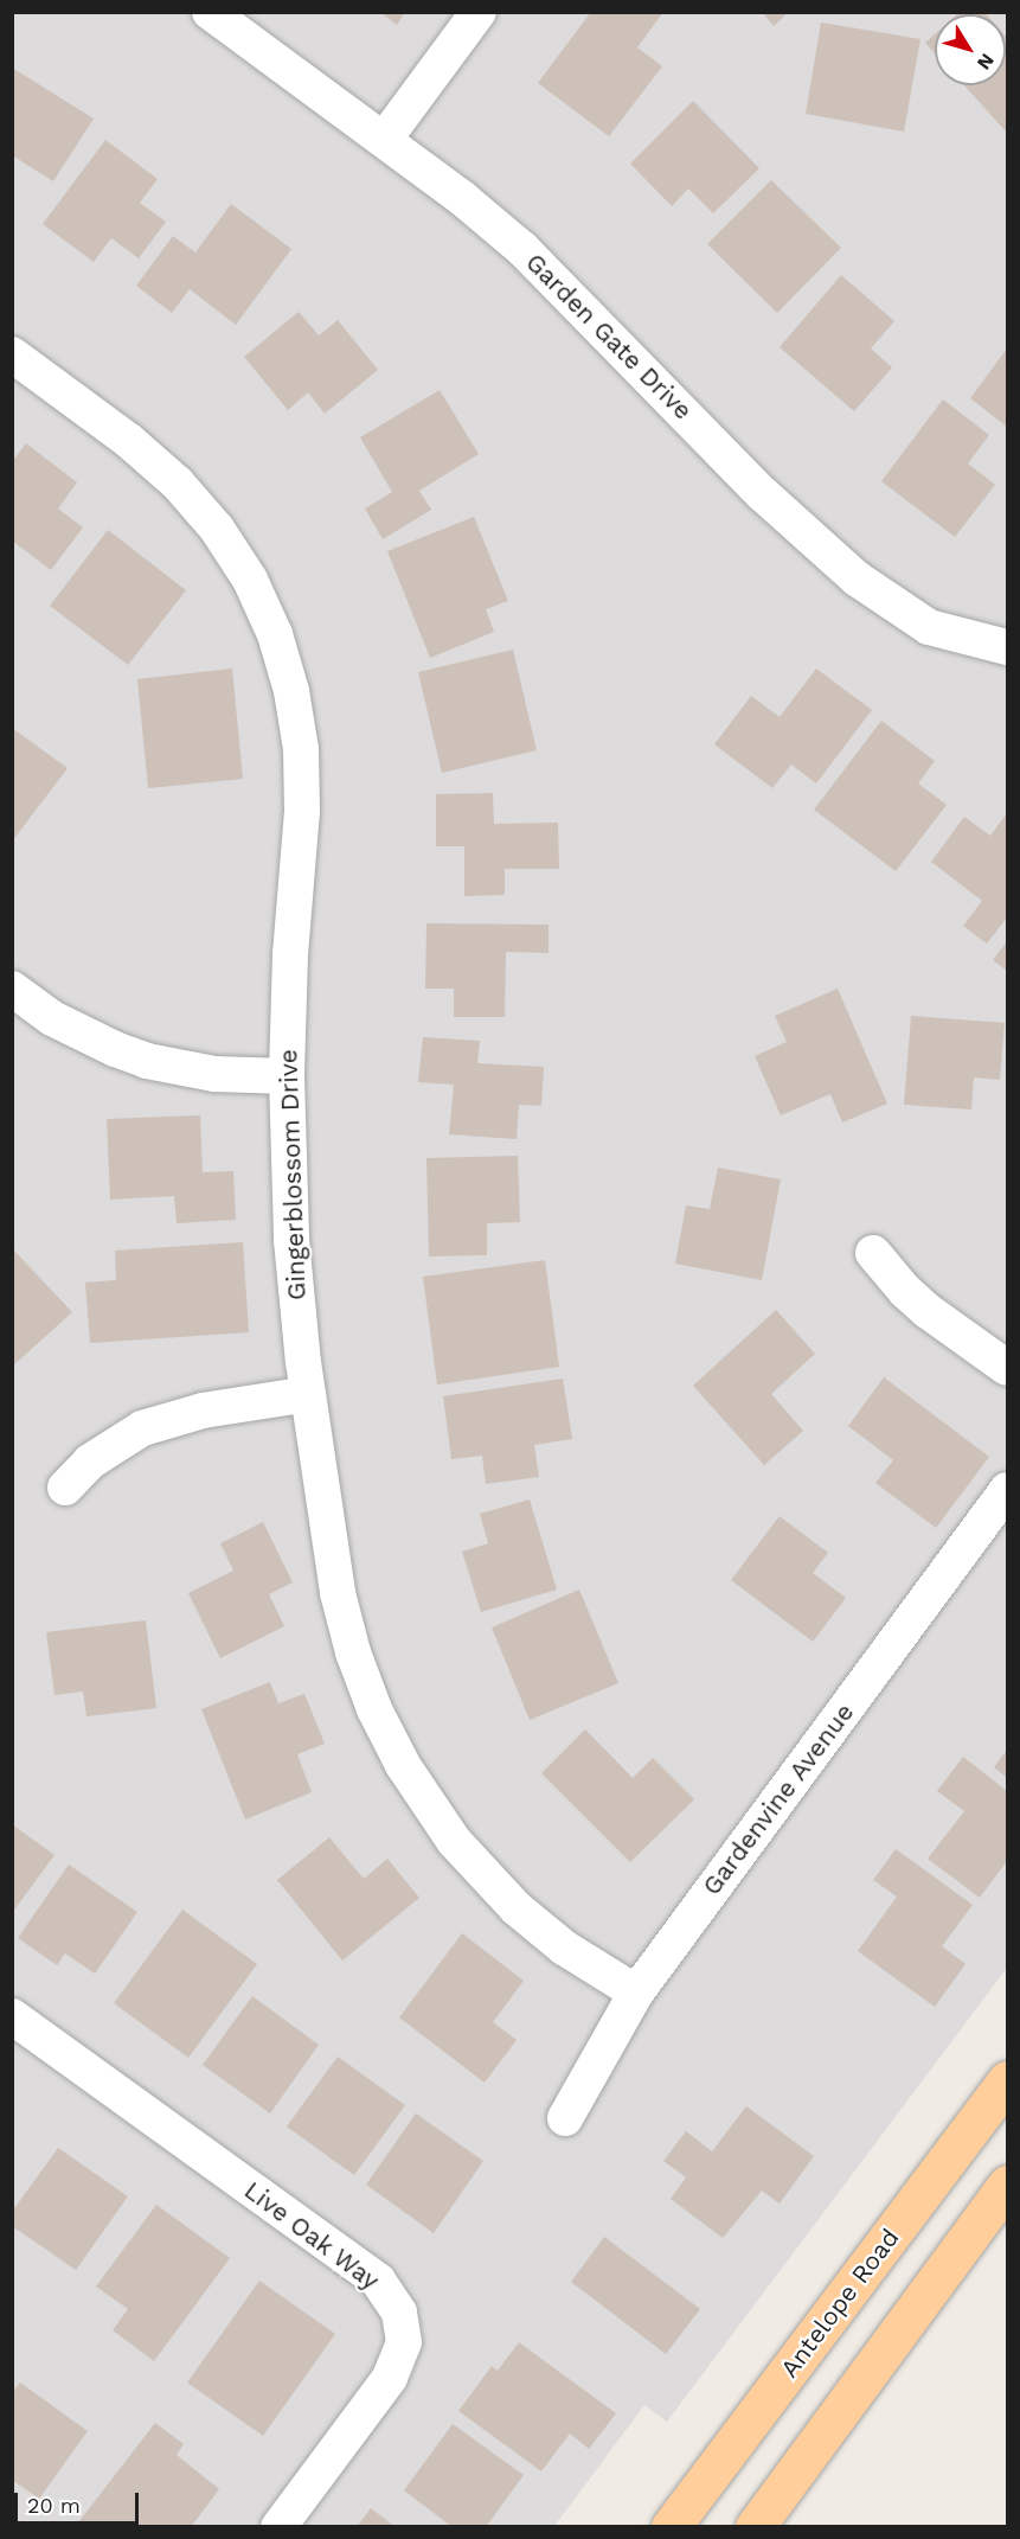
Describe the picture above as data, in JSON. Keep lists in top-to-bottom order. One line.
{"streets":{"main road":["Antelope Road"],"street":["Garden Gate Drive","Gingerblossom Drive","Gardenvine Avenue","Live Oak Way"]},"crossings":[["Gingerblossom Drive","Gardenvine Avenue"]],"scale_bar":"20 m","north":"bottom right"}
